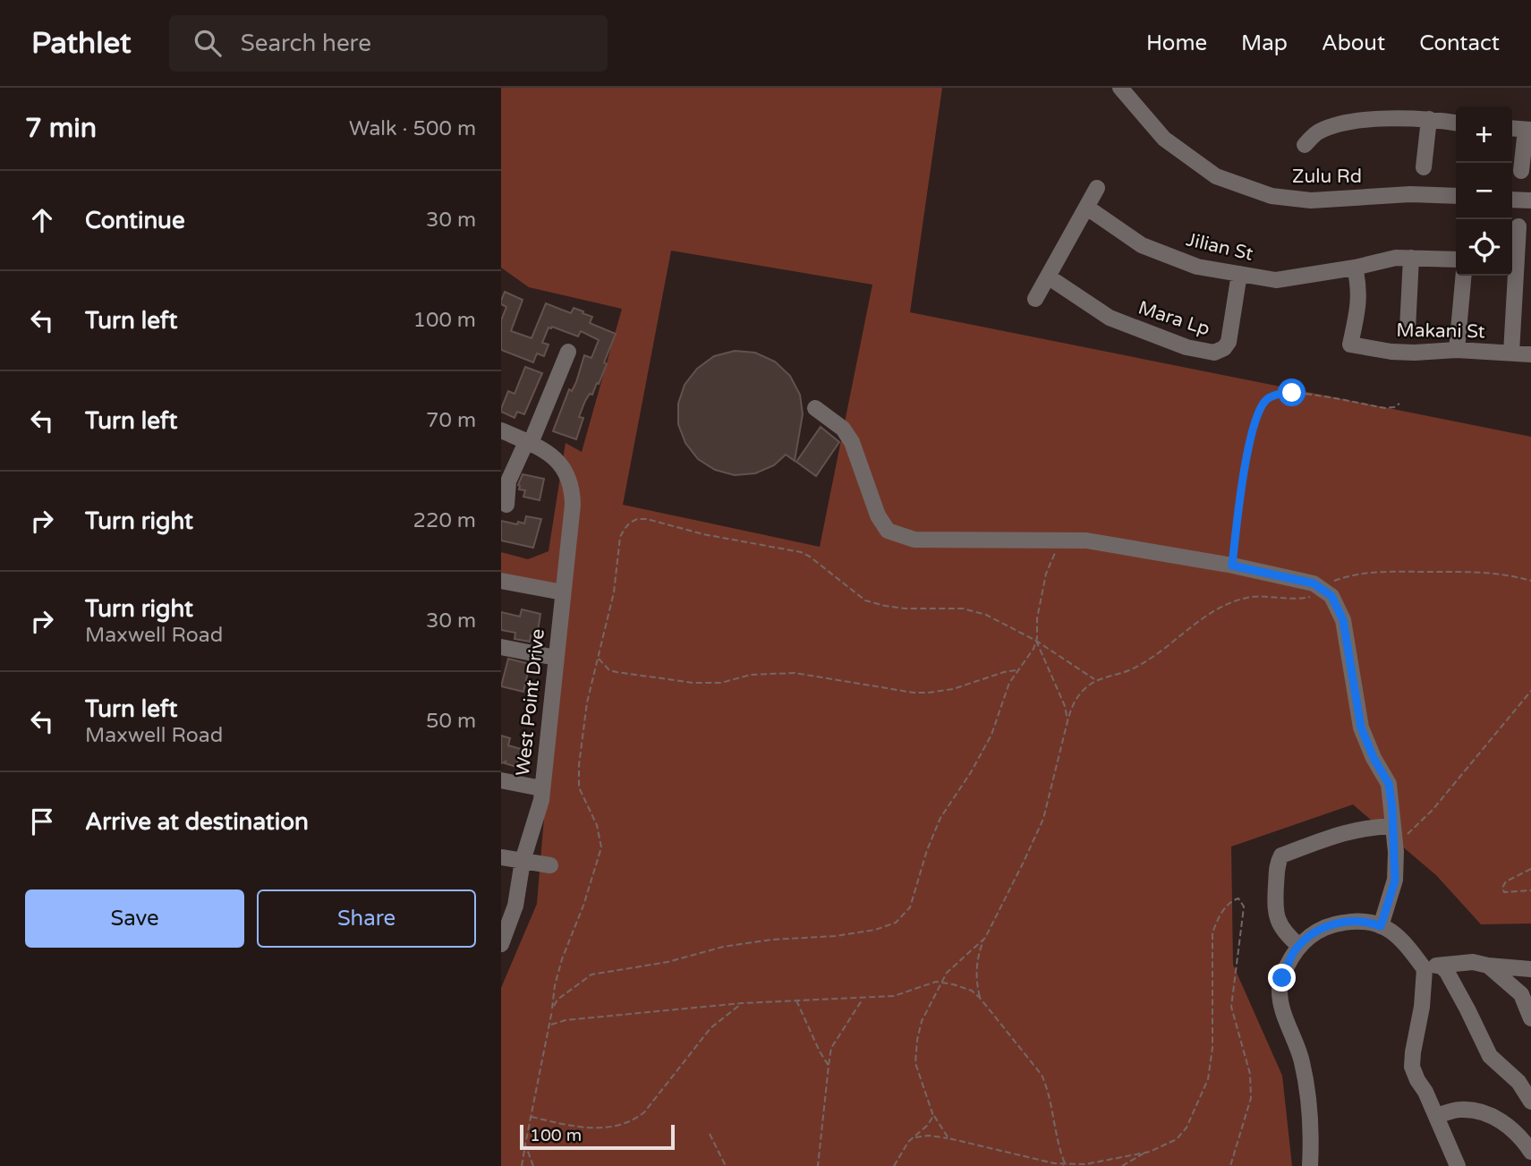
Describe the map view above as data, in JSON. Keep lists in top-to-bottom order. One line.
{"streets":{"street":["Zulu Rd","Jilian St","Mara Lp","Makani St","West Point Drive"]},"crossings":[["Jilian St","Mara Lp"],["Jilian St","Makani St"]],"scale_bar":"100 m","page":{"header":"Pathlet","search":"Search here","nav":["Home","Map","About","Contact"],"heading":["7 min","Walk · 500 m"],"map_buttons":["+","−"],"list":[["Continue","30 m"],["Turn left","100 m"],["Turn left","70 m"],["Turn right","220 m"],["Turn right","Maxwell Road","30 m"],["Turn left","Maxwell Road","50 m"],"Arrive at destination"],"buttons":["Save","Share"],"scale":"100 m"}}
